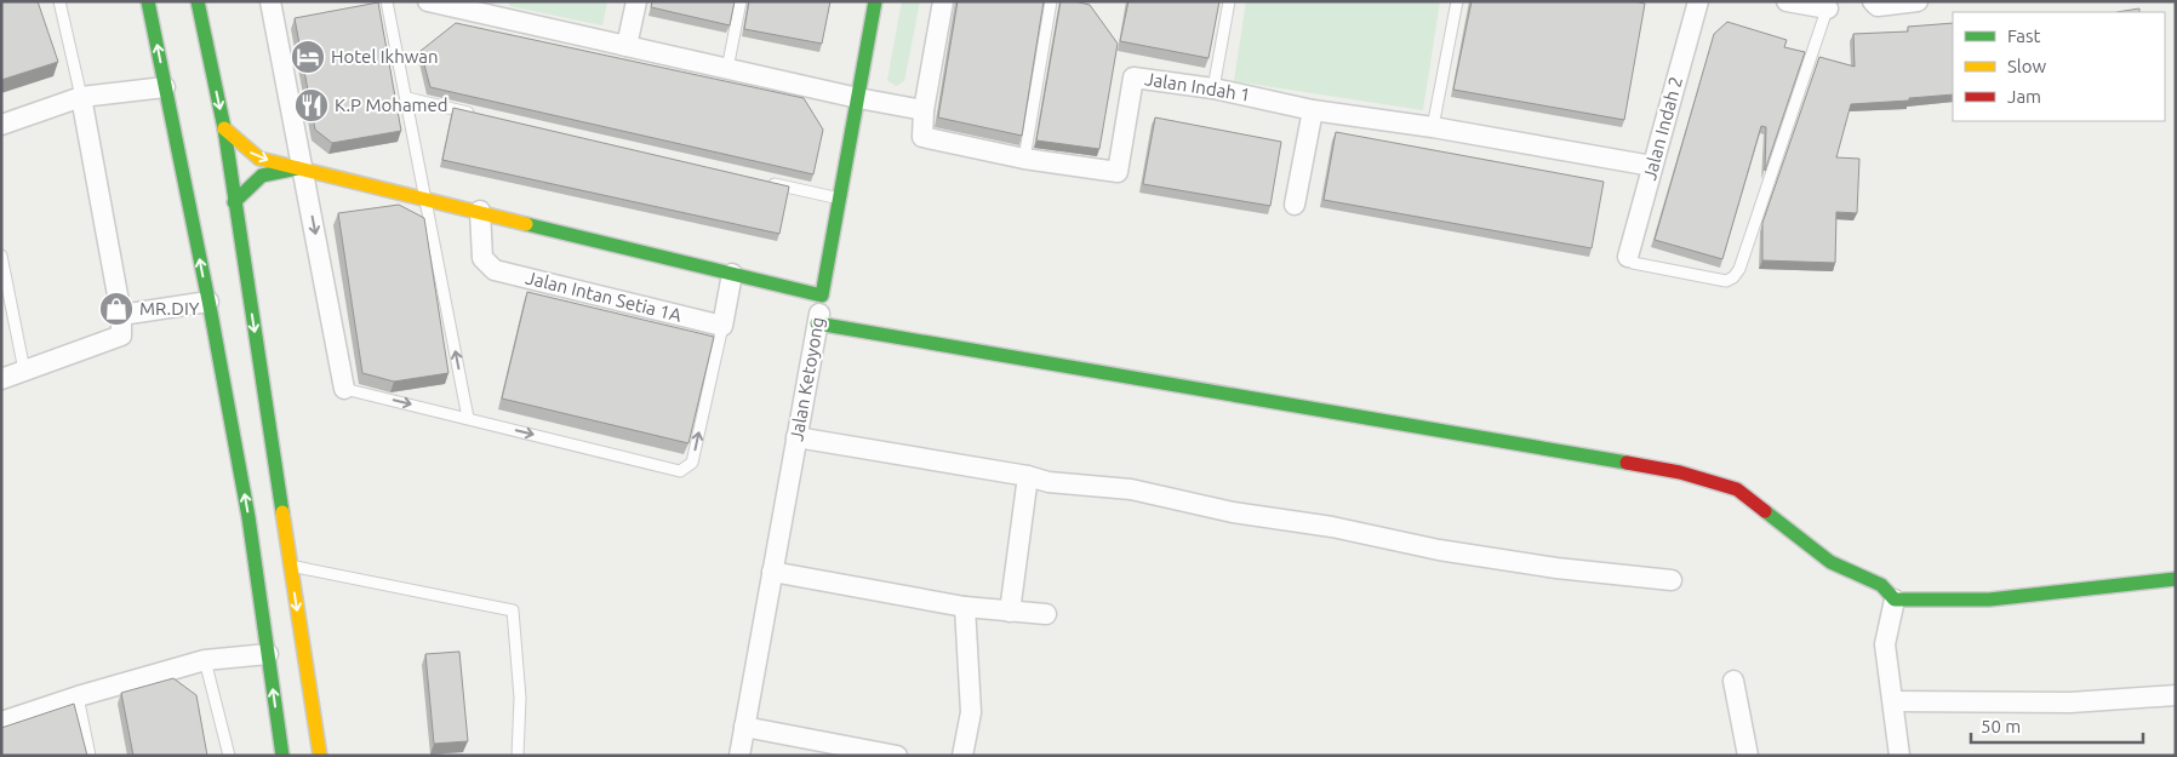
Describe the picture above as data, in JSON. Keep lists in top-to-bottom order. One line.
{"streets":{"street":["Jalan Indah 1","Jalan Indah 2","Jalan Intan Setia 1A","Jalan Ketoyong"]},"crossings":[["Jalan Indah 1","Jalan Indah 2"]],"places":{"hotel":["Hotel Ikhwan"],"restaurant":["K.P Mohamed"],"shop":["MR.DIY"]},"legend":["Fast","Slow","Jam"],"scale_bar":"50 m"}
